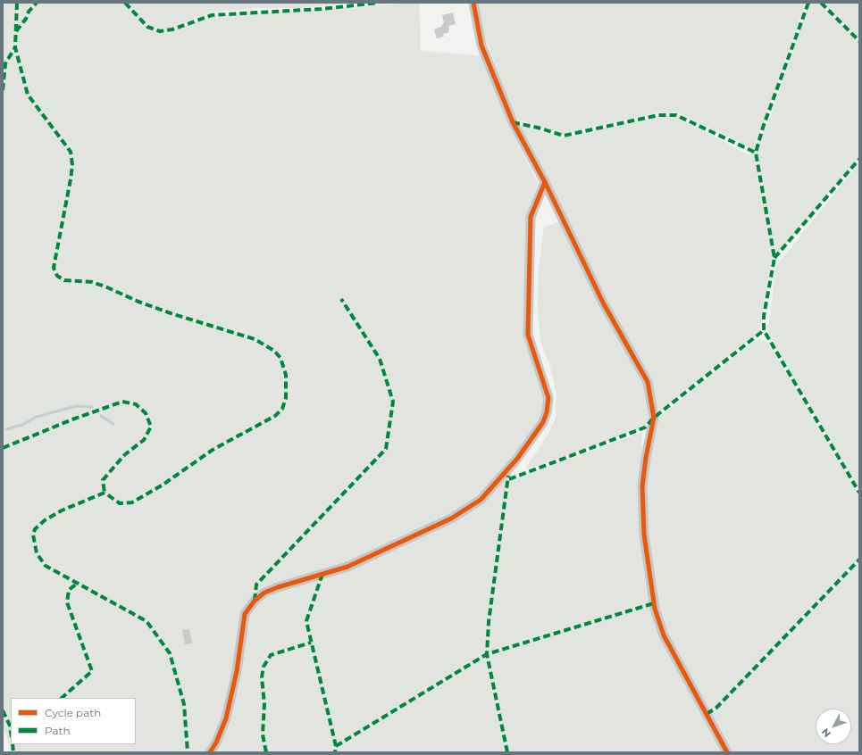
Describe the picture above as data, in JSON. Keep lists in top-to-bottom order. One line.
{"legend":["Cycle path","Path"],"north":"bottom left"}
